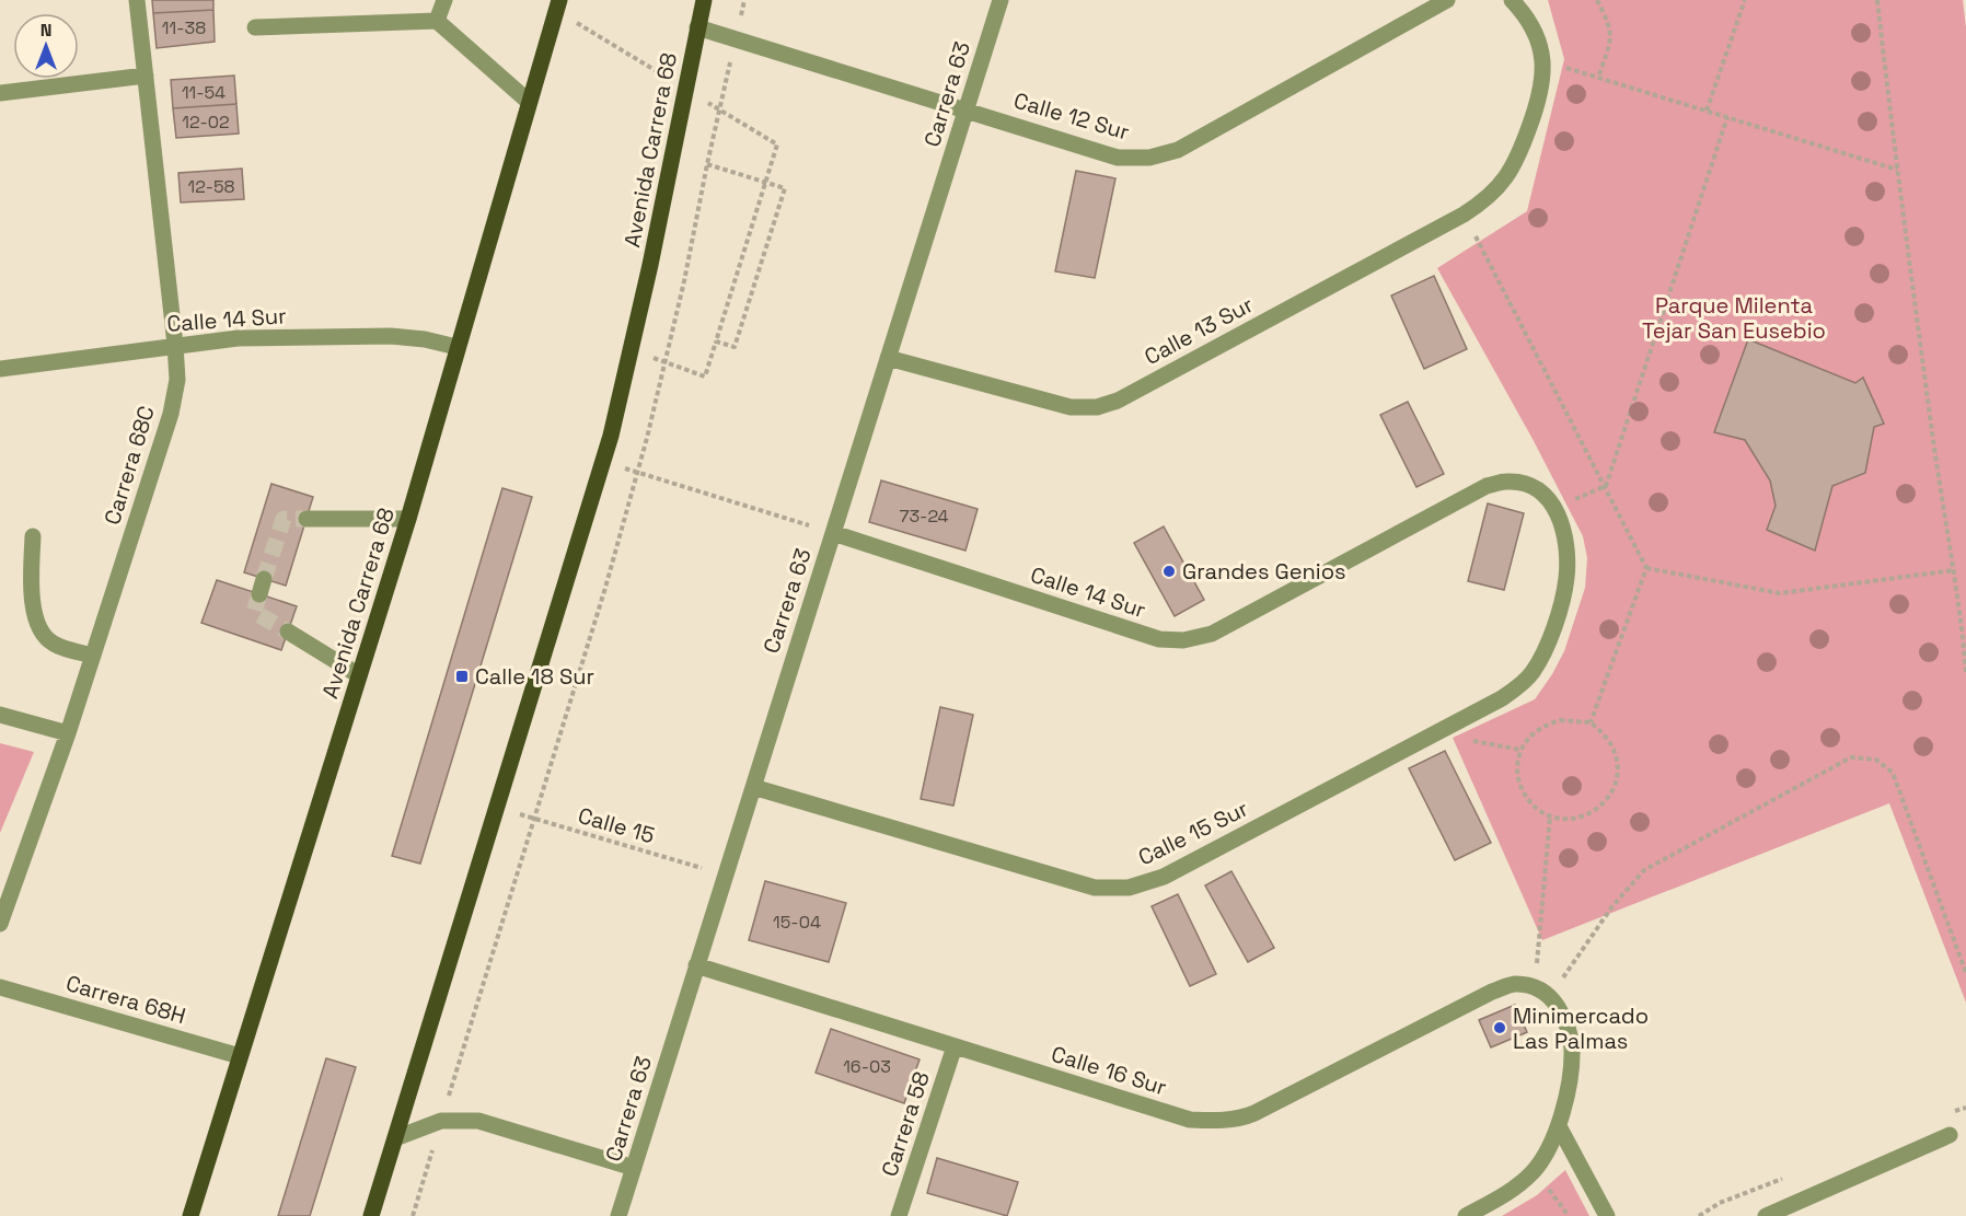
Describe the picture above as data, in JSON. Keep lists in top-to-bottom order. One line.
{"streets":{"main road":["Avenida Carrera 68"],"street":["Carrera 63","Calle 12 Sur","Calle 14 Sur","Calle 13 Sur","Carrera 68C","Calle 15 Sur","Carrera 68H","Calle 16 Sur","Carrera 58"],"path":["Calle 15"]},"crossings":[["Carrera 63","Calle 12 Sur"],["Carrera 63","Calle 14 Sur"],["Carrera 63","Calle 13 Sur"],["Carrera 63","Calle 15"],["Carrera 63","Calle 15 Sur"],["Carrera 63","Calle 16 Sur"],["Calle 12 Sur","Avenida Carrera 68"],["Avenida Carrera 68","Calle 14 Sur"],["Avenida Carrera 68","Calle 15"],["Avenida Carrera 68","Carrera 68H"],["Calle 14 Sur","Carrera 68C"],["Calle 14 Sur","Calle 15 Sur"],["Calle 16 Sur","Carrera 58"]],"parks":["Parque Milenta Tejar San Eusebio"],"places":{"other":["Grandes Genios","Minimercado Las Palmas"],"transit":["Calle 18 Sur"]},"house_numbers":["11-38","11-54","12-02","12-58","73-24","15-04","16-03"],"north":"top"}
